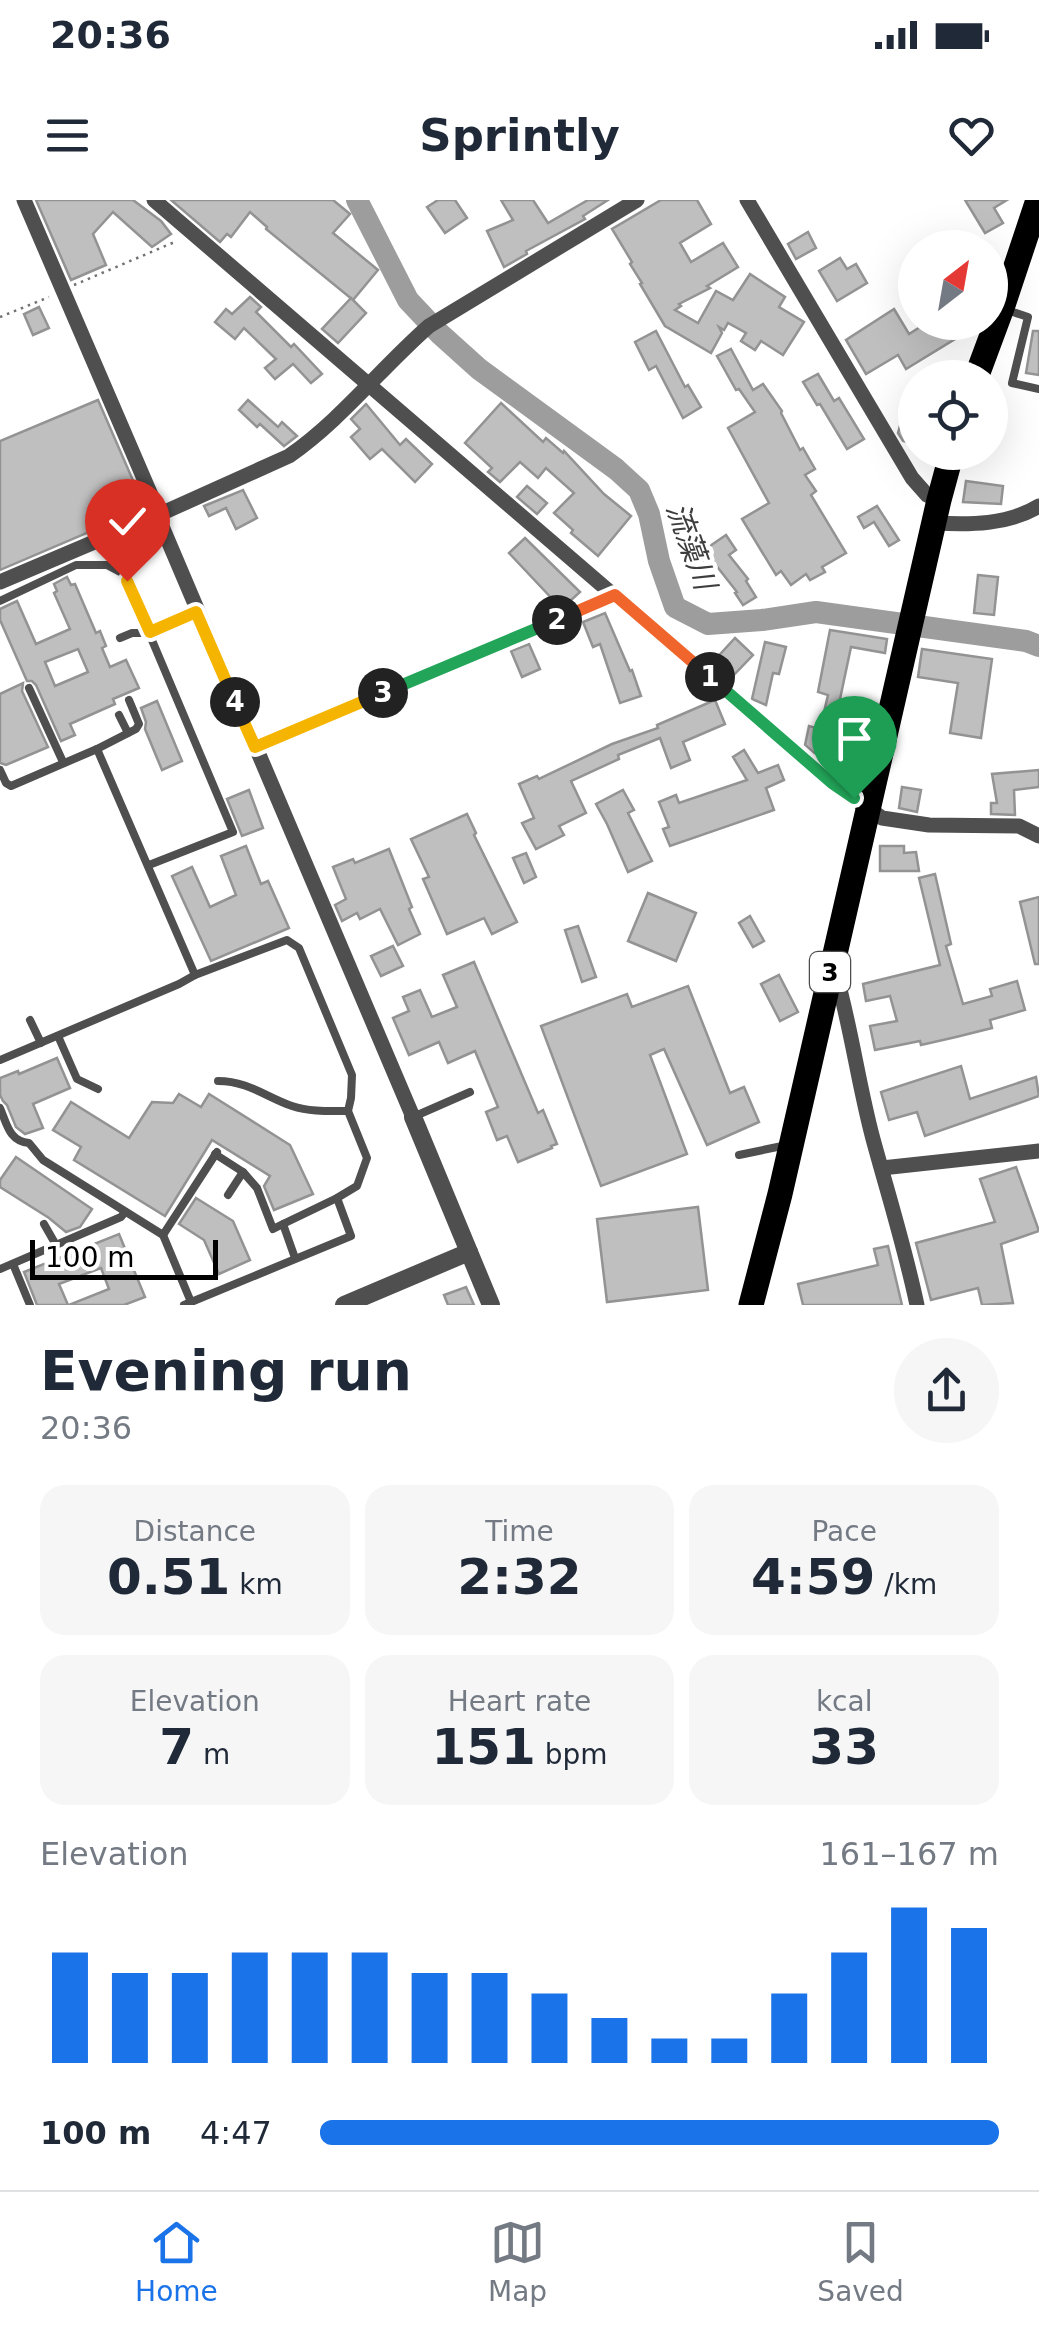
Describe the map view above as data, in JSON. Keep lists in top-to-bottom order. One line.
{"streets":{"highway":["3"]},"water":["流藻川"],"scale_bar":"100 m","north":"top right","page":{"status":"20:36","header":"Sprintly","pins":["2","1","3","4"],"scale":"100 m","heading":["Evening run","20:36"],"stats":[["Distance","0.51 km"],["Time","2:32"],["Pace","4:59 /km"],["Elevation","7 m"],["Heart rate","151 bpm"],["kcal","33"]],"chart":["Elevation","161–167 m"],"list":[{"name":"100 m","note":"4:47"}],"tabs":["Home","Map","Saved"]}}
